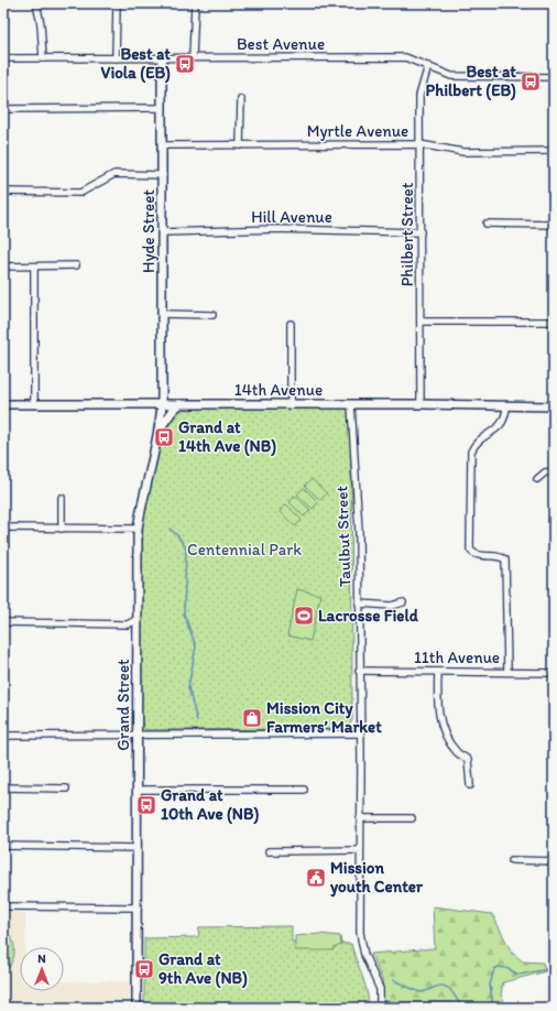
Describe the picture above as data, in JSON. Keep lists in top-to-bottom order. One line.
{"streets":{"street":["Best Avenue","Myrtle Avenue","Hill Avenue","Hyde Street","Philbert Street","14th Avenue","Taulbut Street","11th Avenue","Grand Street"]},"crossings":[["Best Avenue","Hyde Street"],["Best Avenue","Philbert Street"],["Myrtle Avenue","Hyde Street"],["Myrtle Avenue","Philbert Street"],["Hill Avenue","Hyde Street"],["Hill Avenue","Philbert Street"],["Hyde Street","14th Avenue"],["Hyde Street","Grand Street"],["Philbert Street","14th Avenue"],["14th Avenue","Taulbut Street"],["14th Avenue","Grand Street"],["Taulbut Street","11th Avenue"]],"parks":["Centennial Park"],"places":{"bus stop":["Best at Viola (EB)","Best at Philbert (EB)","Grand at 14th Ave (NB)","Grand at 10th Ave (NB)","Grand at 9th Ave (NB)"],"sports":["Lacrosse Field"],"shop":["Mission City Farmers’ Market"],"public building":["Mission youth Center"]},"north":"top"}
